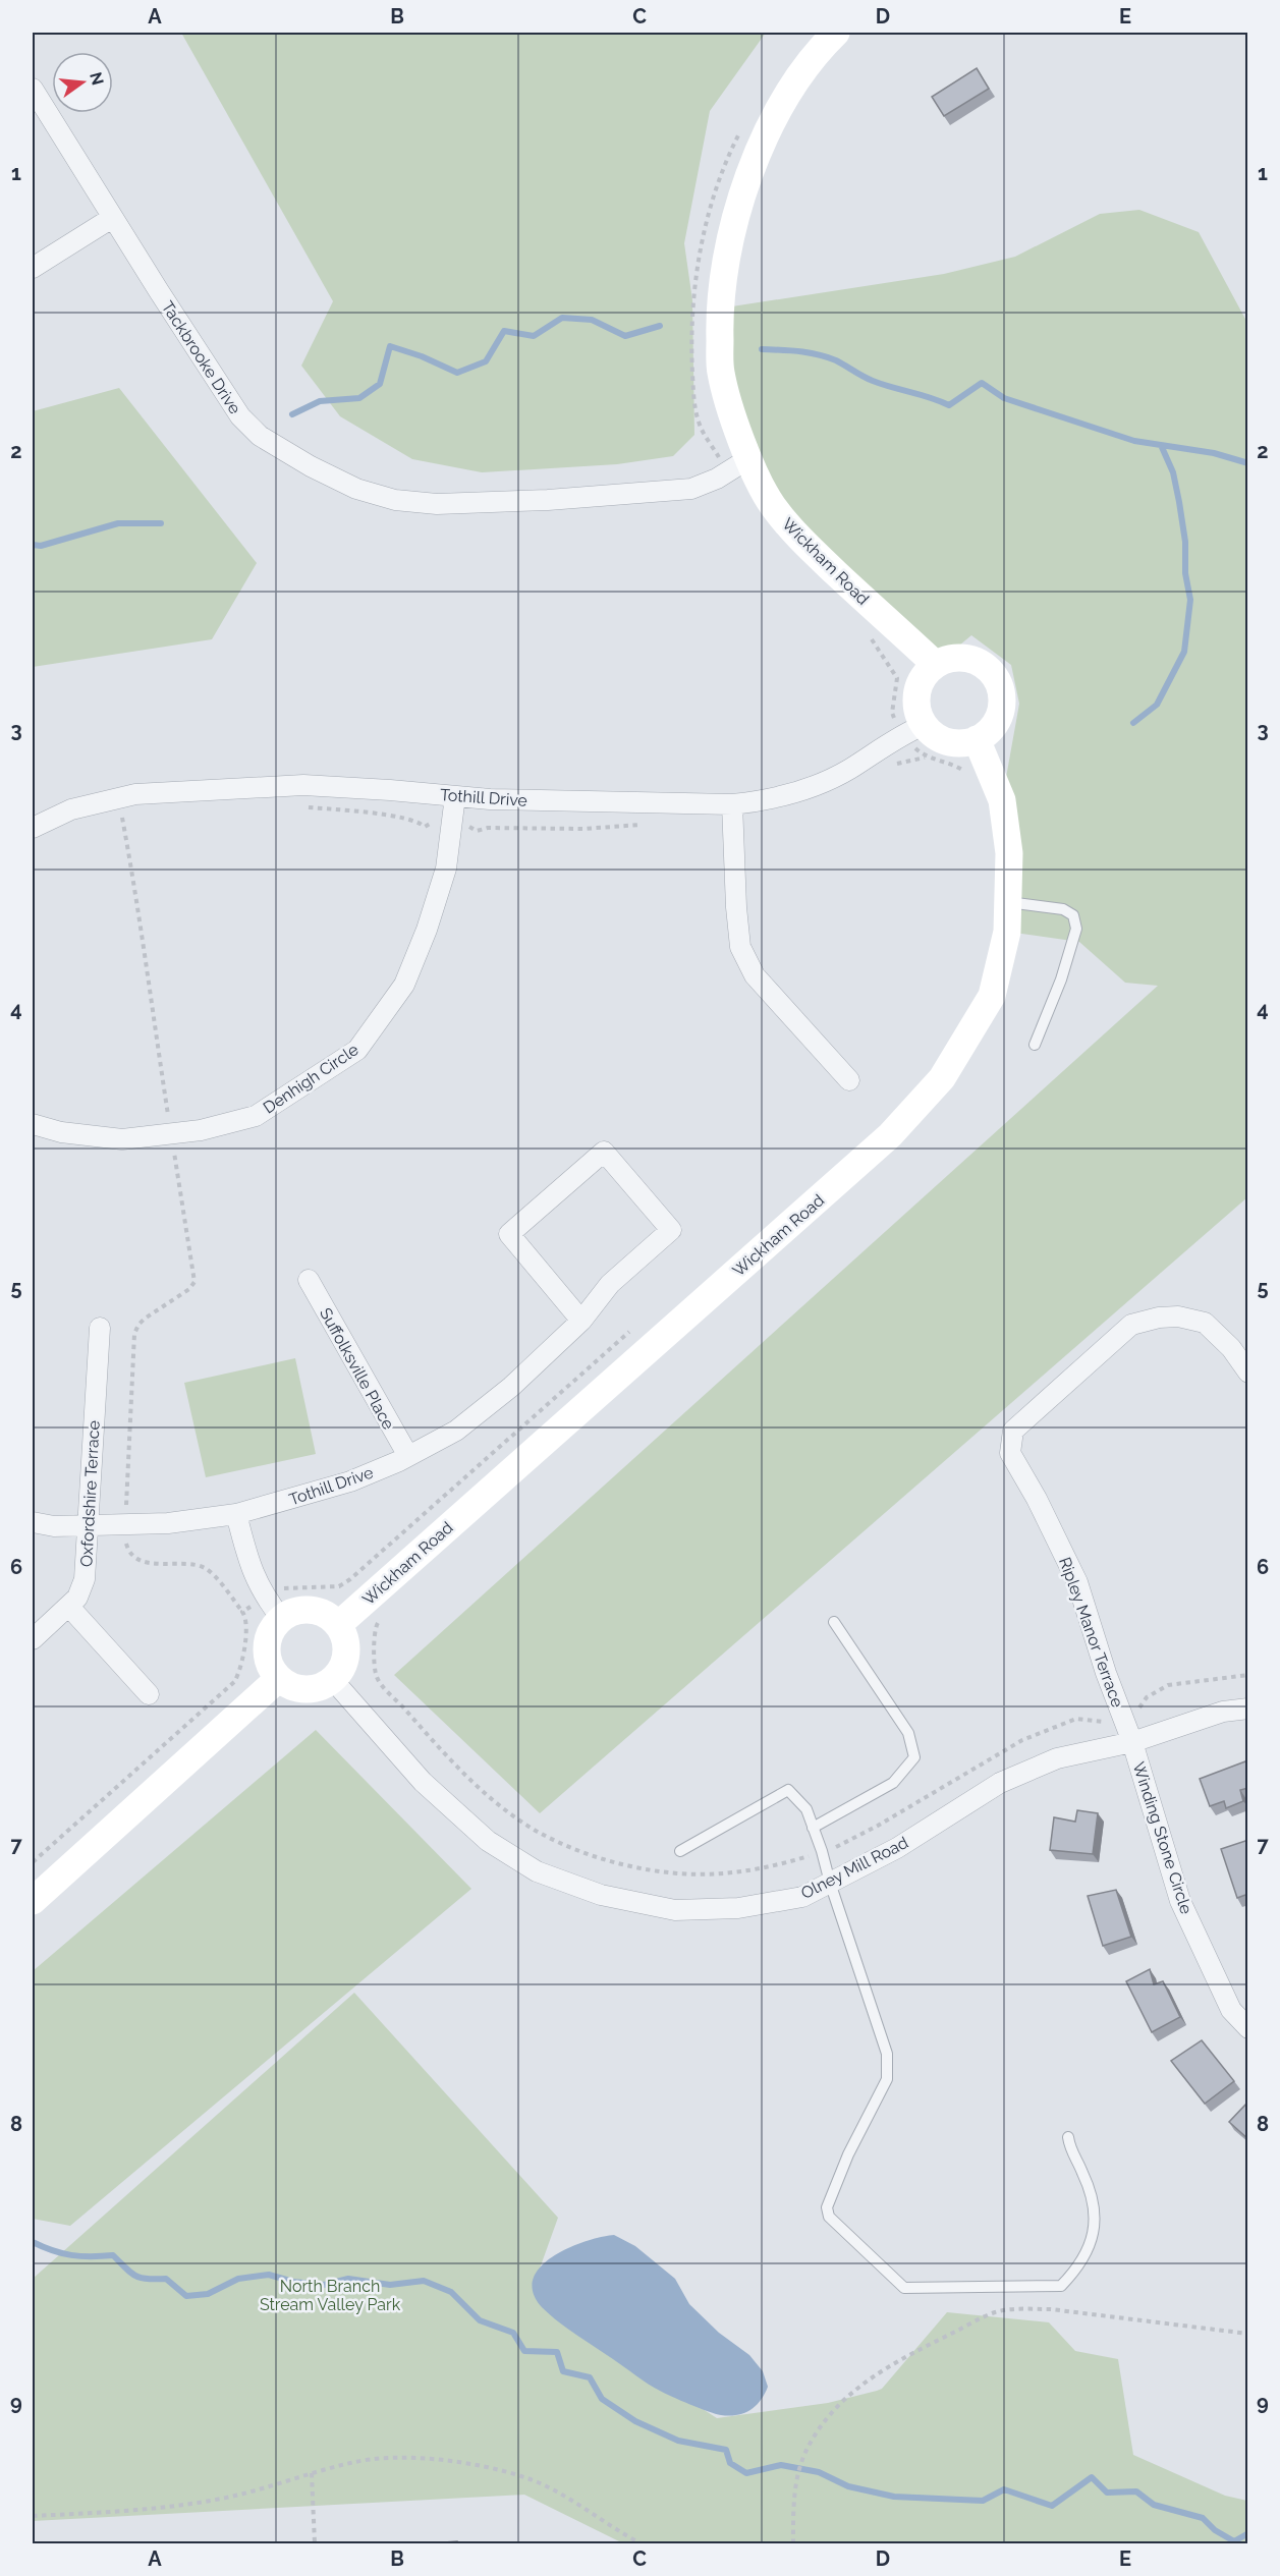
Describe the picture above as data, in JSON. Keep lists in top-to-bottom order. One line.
{"streets":{"street":["Tackbrooke Drive","Wickham Road","Tothill Drive","Denhigh Circle","Suffolksville Place","Oxfordshire Terrace","Ripley Manor Terrace","Winding Stone Circle","Olney Mill Road"]},"crossings":[["Tackbrooke Drive","Wickham Road"],["Wickham Road","Tothill Drive"],["Wickham Road","Olney Mill Road"],["Tothill Drive","Denhigh Circle"],["Tothill Drive","Suffolksville Place"],["Tothill Drive","Oxfordshire Terrace"],["Ripley Manor Terrace","Winding Stone Circle"],["Ripley Manor Terrace","Olney Mill Road"],["Winding Stone Circle","Olney Mill Road"]],"parks":["North Branch Stream Valley Park"],"north":"right","grid":{"columns":["A","B","C","D","E"],"rows":["1","2","3","4","5","6","7","8","9"]}}
